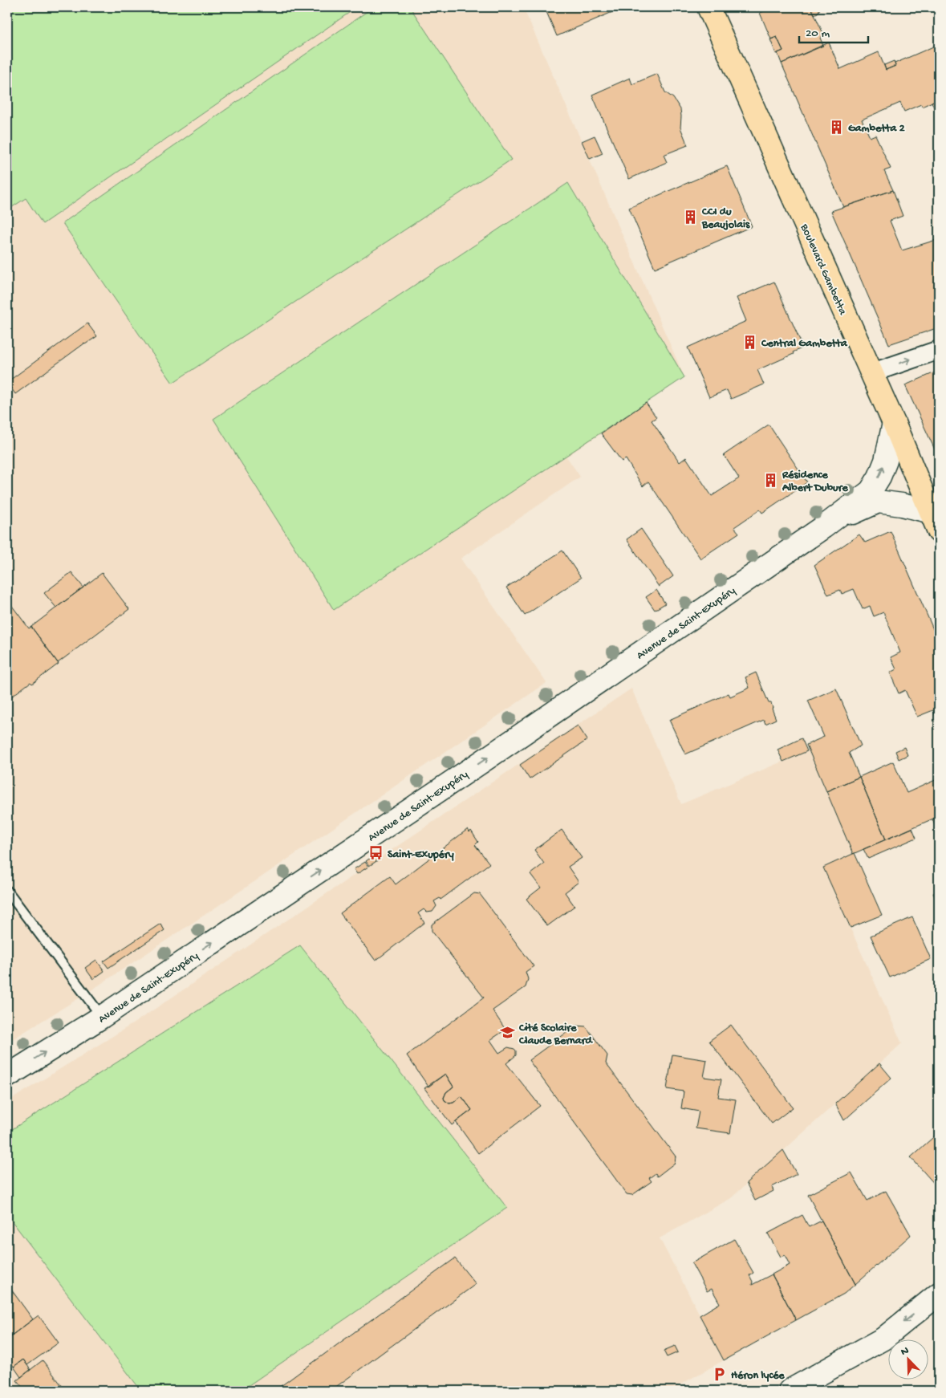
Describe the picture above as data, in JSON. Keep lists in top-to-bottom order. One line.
{"streets":{"main road":["Boulevard Gambetta"],"street":["Avenue de Saint-Exupéry"]},"crossings":[["Boulevard Gambetta","Avenue de Saint-Exupéry"]],"one_way":["Avenue de Saint-Exupéry"],"places":{"building":["Gambetta 2","CCI du Beaujolais","Central Gambetta","Résidence Albert Dubure"],"bus stop":["Saint-Exupéry"],"school or university":["Cité Scolaire Claude Bernard"],"parking":["Héron lycée"]},"scale_bar":"20 m","north":"top left"}
